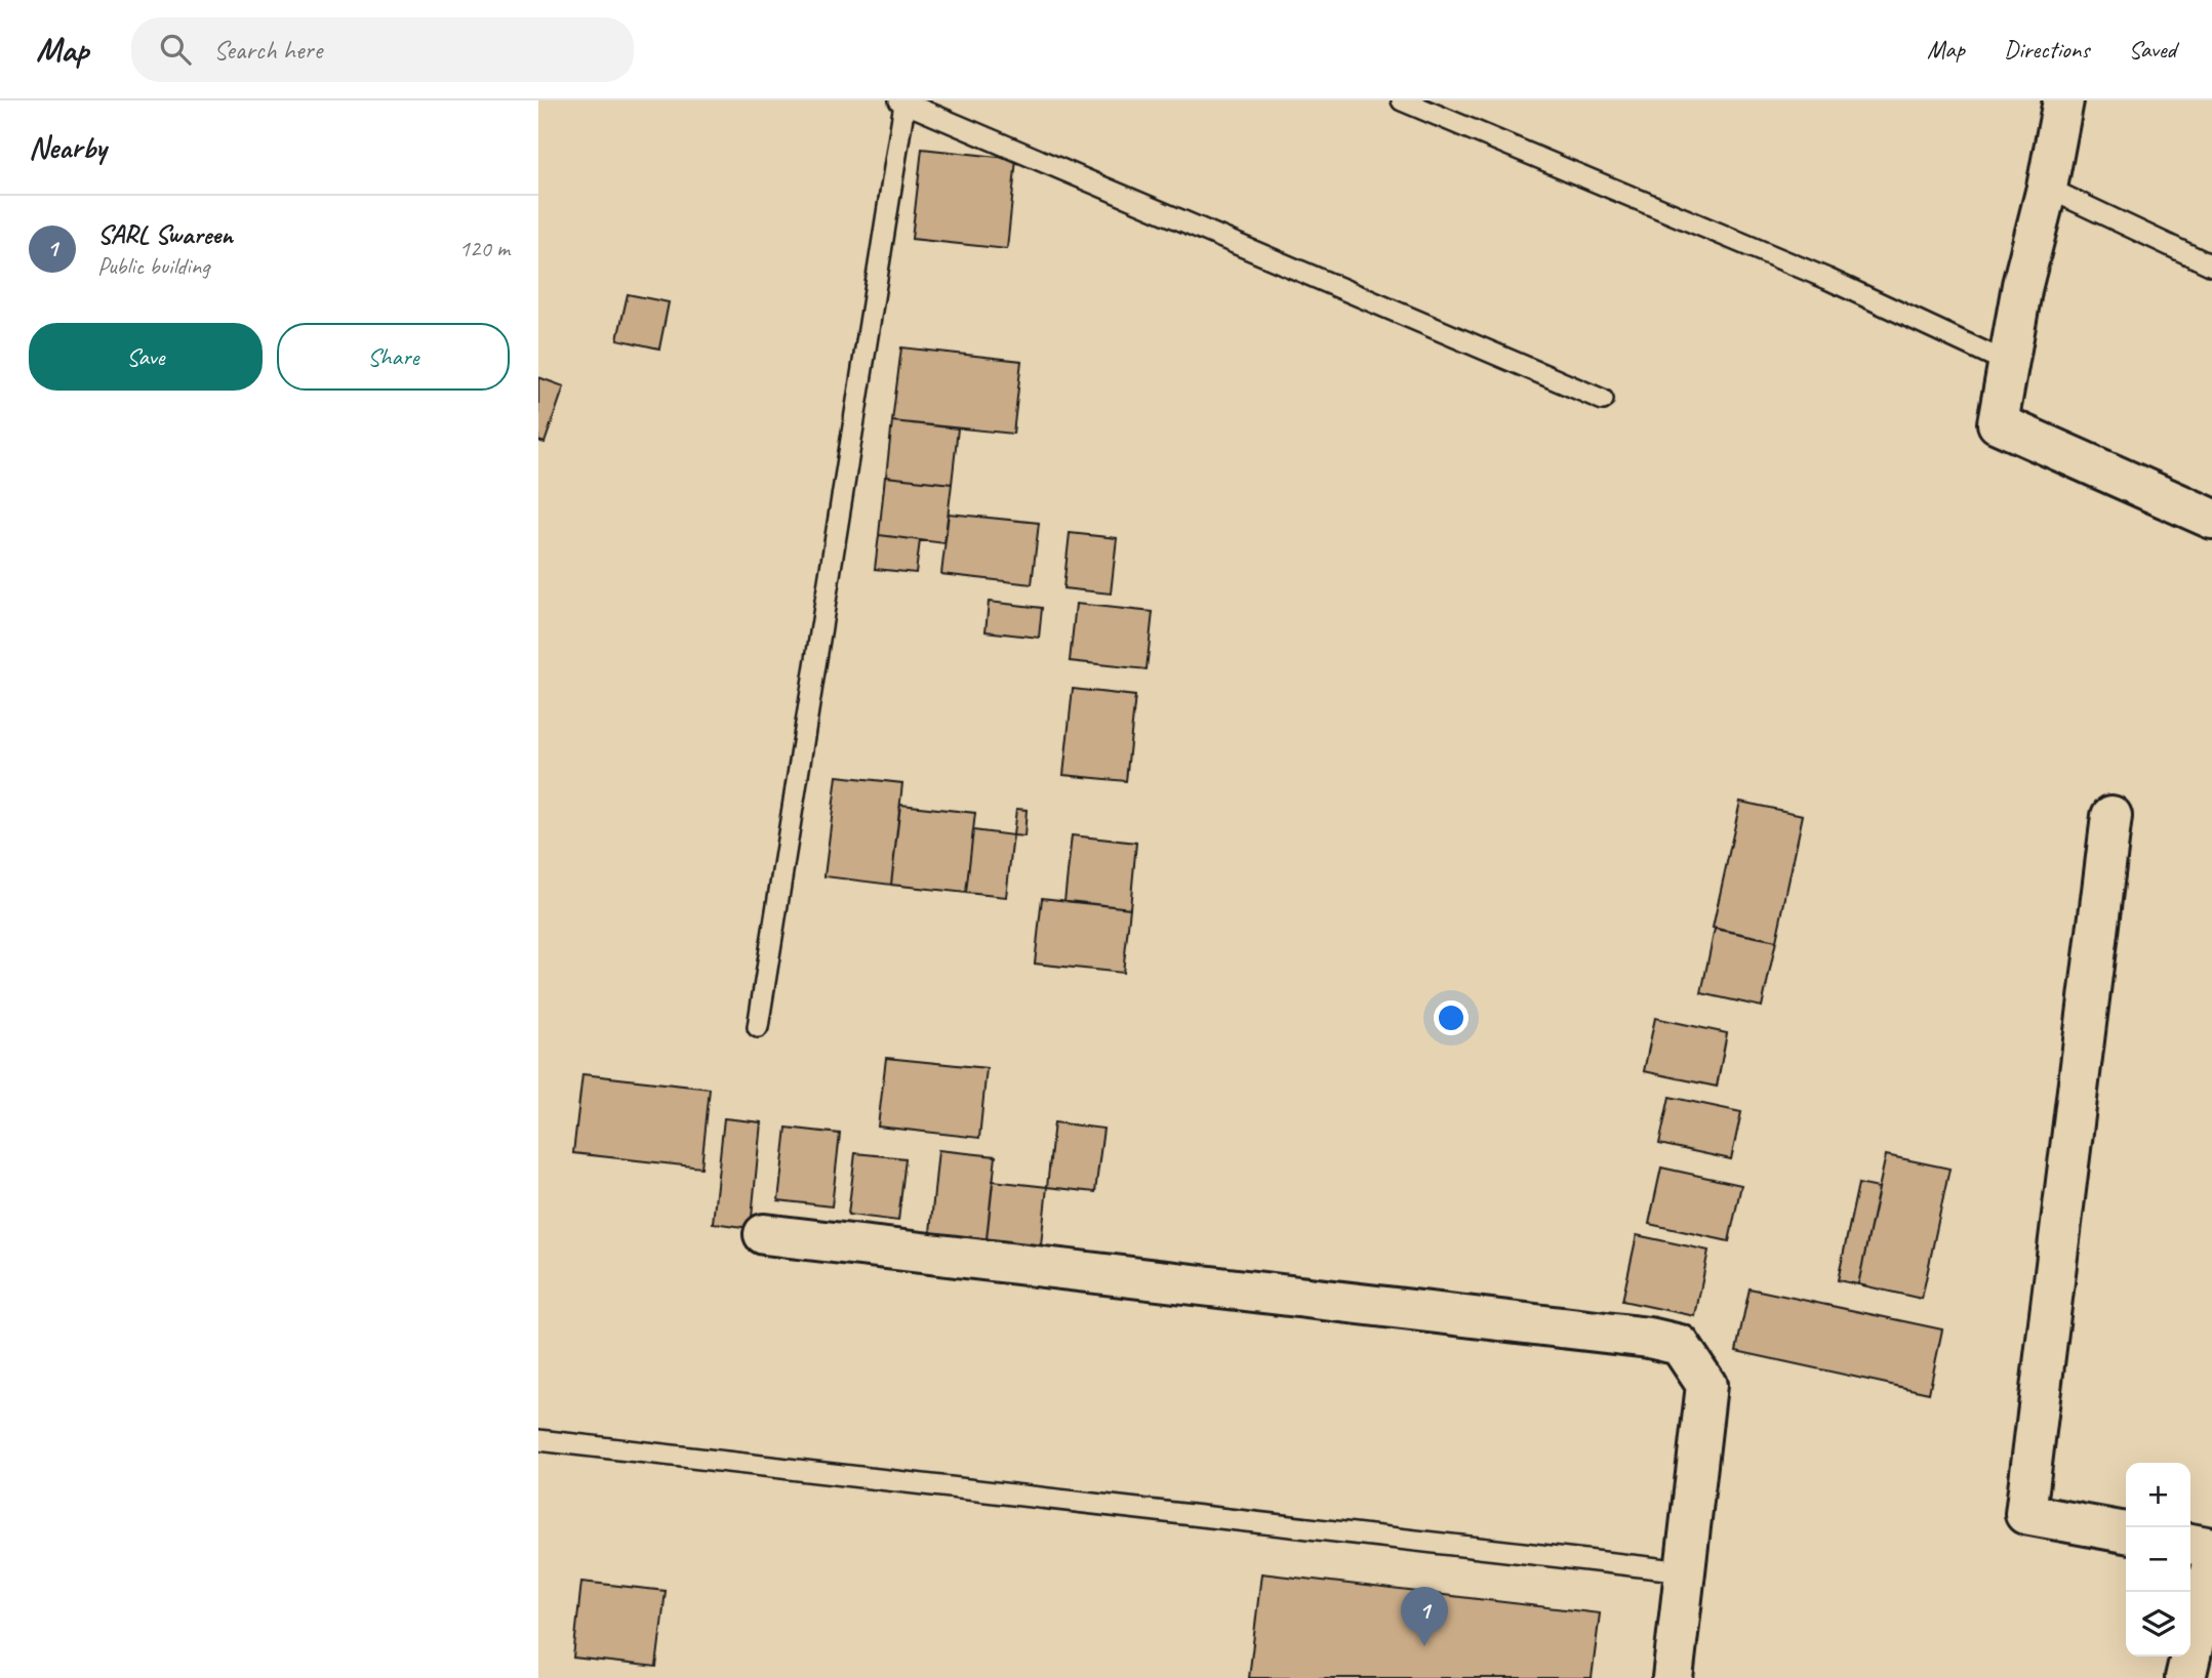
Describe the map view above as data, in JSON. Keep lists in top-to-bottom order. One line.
{"page":{"header":"Map","search":"Search here","nav":["Map","Directions","Saved"],"heading":"Nearby","list":[{"mark":"1","name":"SARL Swareen","note":"Public building","value":"120 m"}],"buttons":["Save","Share"],"map_buttons":["+","−"],"pins":"1"}}
